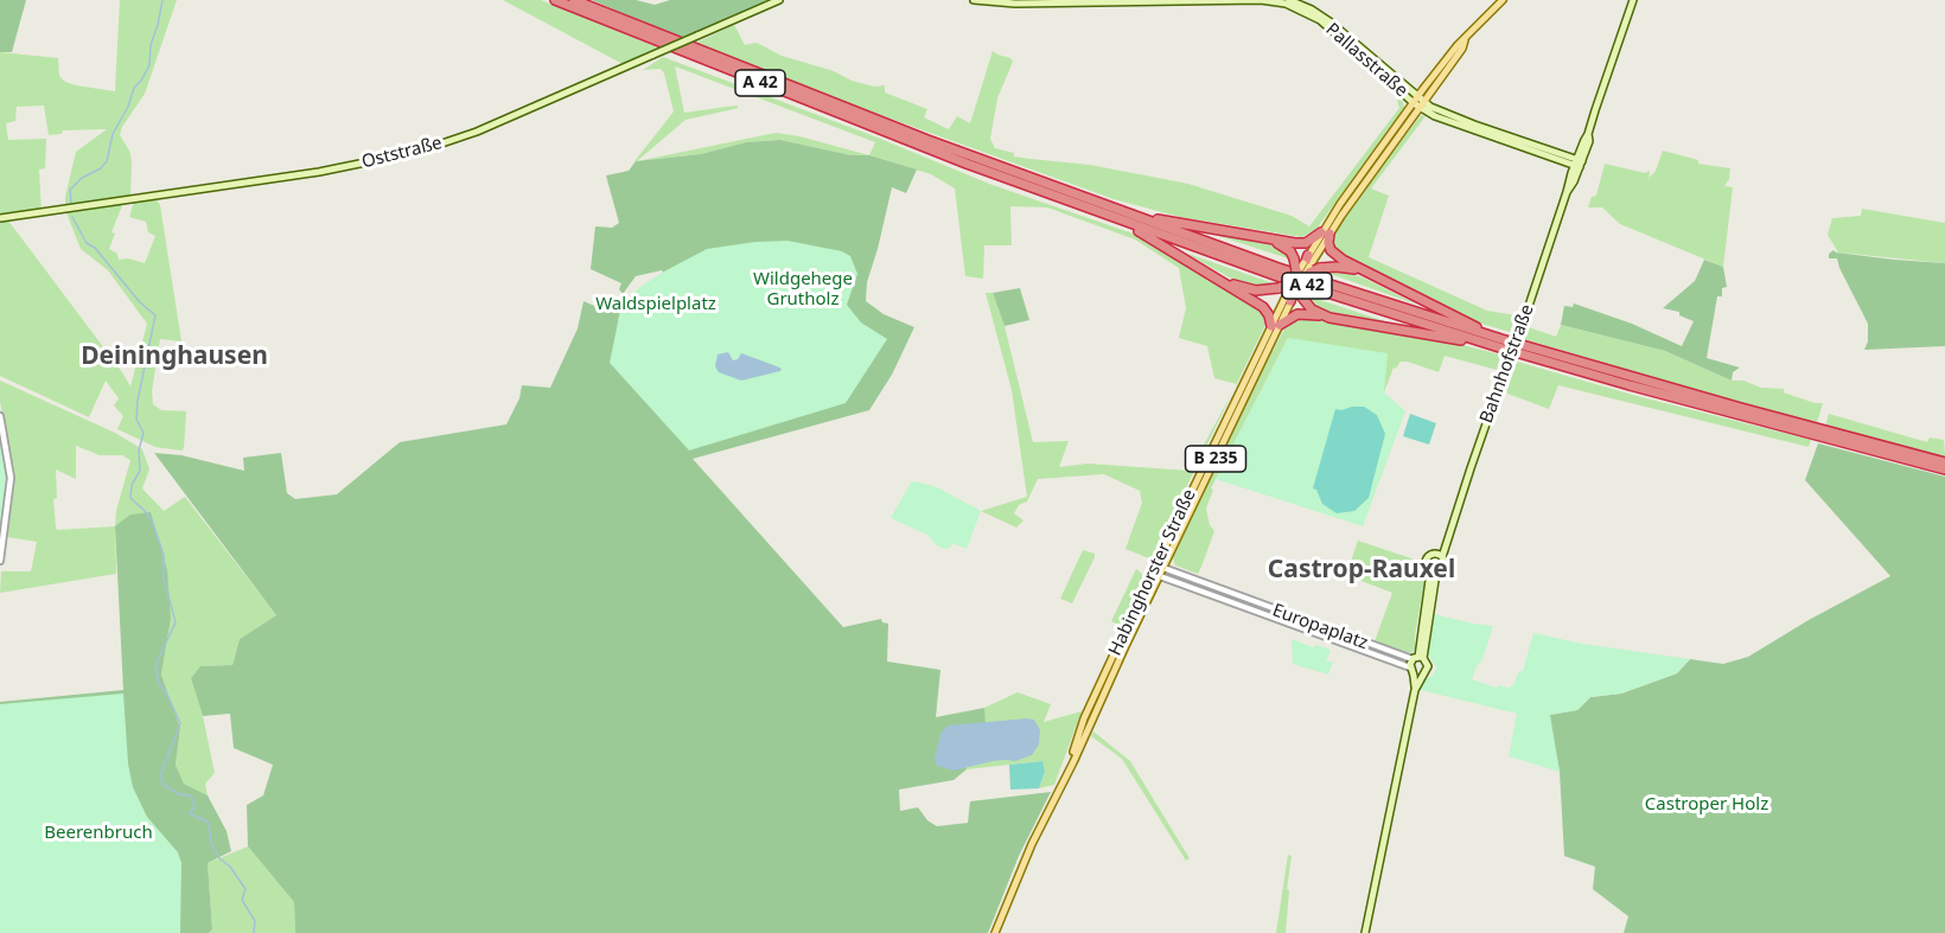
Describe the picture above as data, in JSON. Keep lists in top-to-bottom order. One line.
{"streets":{"highway":["A 42"],"main road":["Pallasstraße","Oststraße","Bahnhofstraße","B 235","Habinghorster Straße"],"street":["Europaplatz"]},"crossings":[["Pallasstraße","Bahnhofstraße"],["Pallasstraße","Habinghorster Straße"],["Habinghorster Straße","Europaplatz"]],"districts":["Deininghausen","Castrop-Rauxel"],"parks":["Wildgehege Grutholz","Waldspielplatz","Castroper Holz","Beerenbruch"]}
